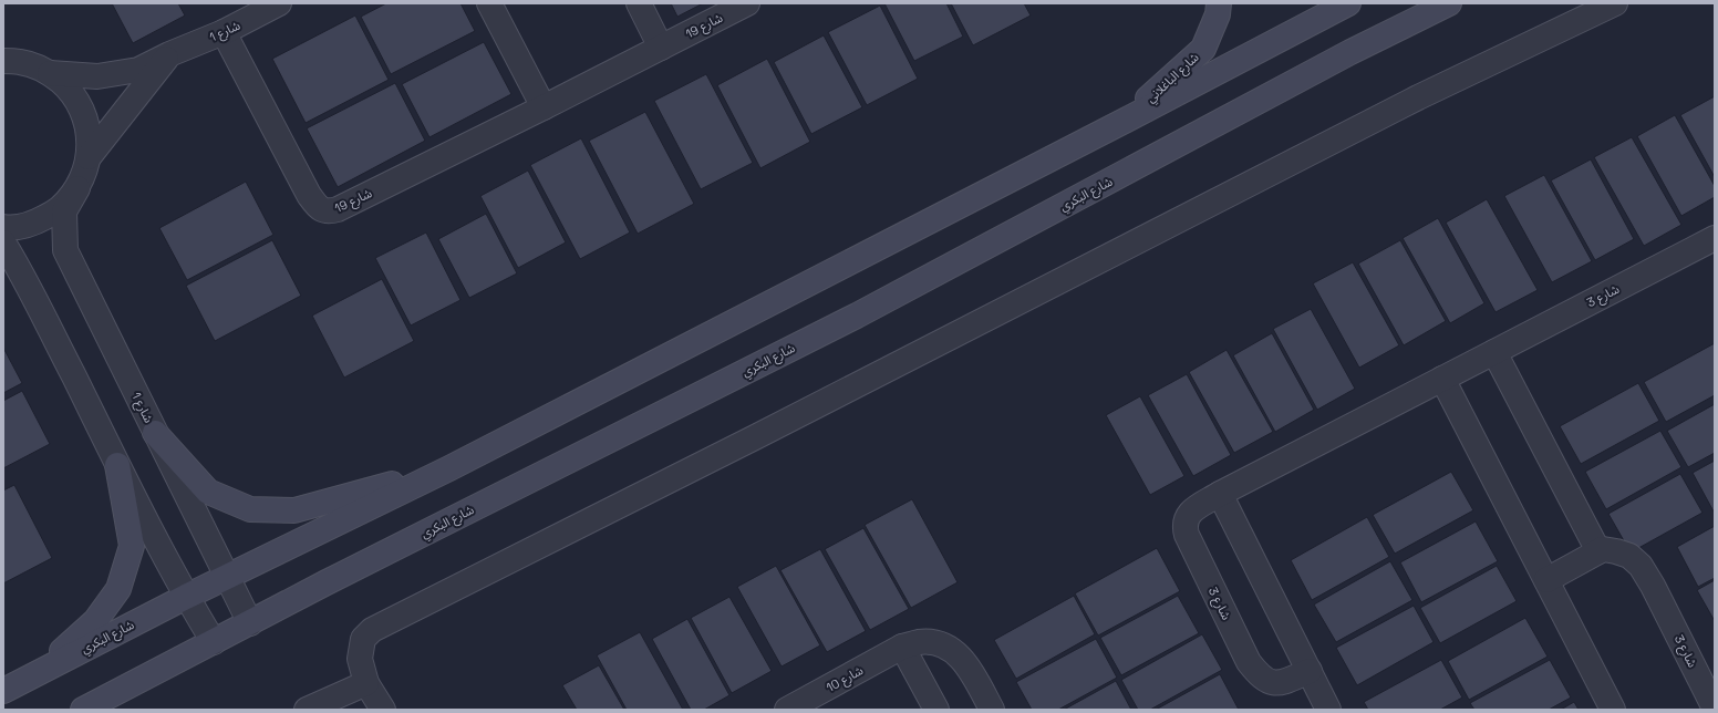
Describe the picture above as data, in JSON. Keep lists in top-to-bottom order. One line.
{"streets":{"main road":["شارع الباغلاني","شارع البكري"],"street":["شارع 19","شارع 1","شارع 3","شارع 10"]},"crossings":[["شارع 19","شارع 1"],["شارع 1","شارع البكري"],["شارع الباغلاني","شارع البكري"]]}
